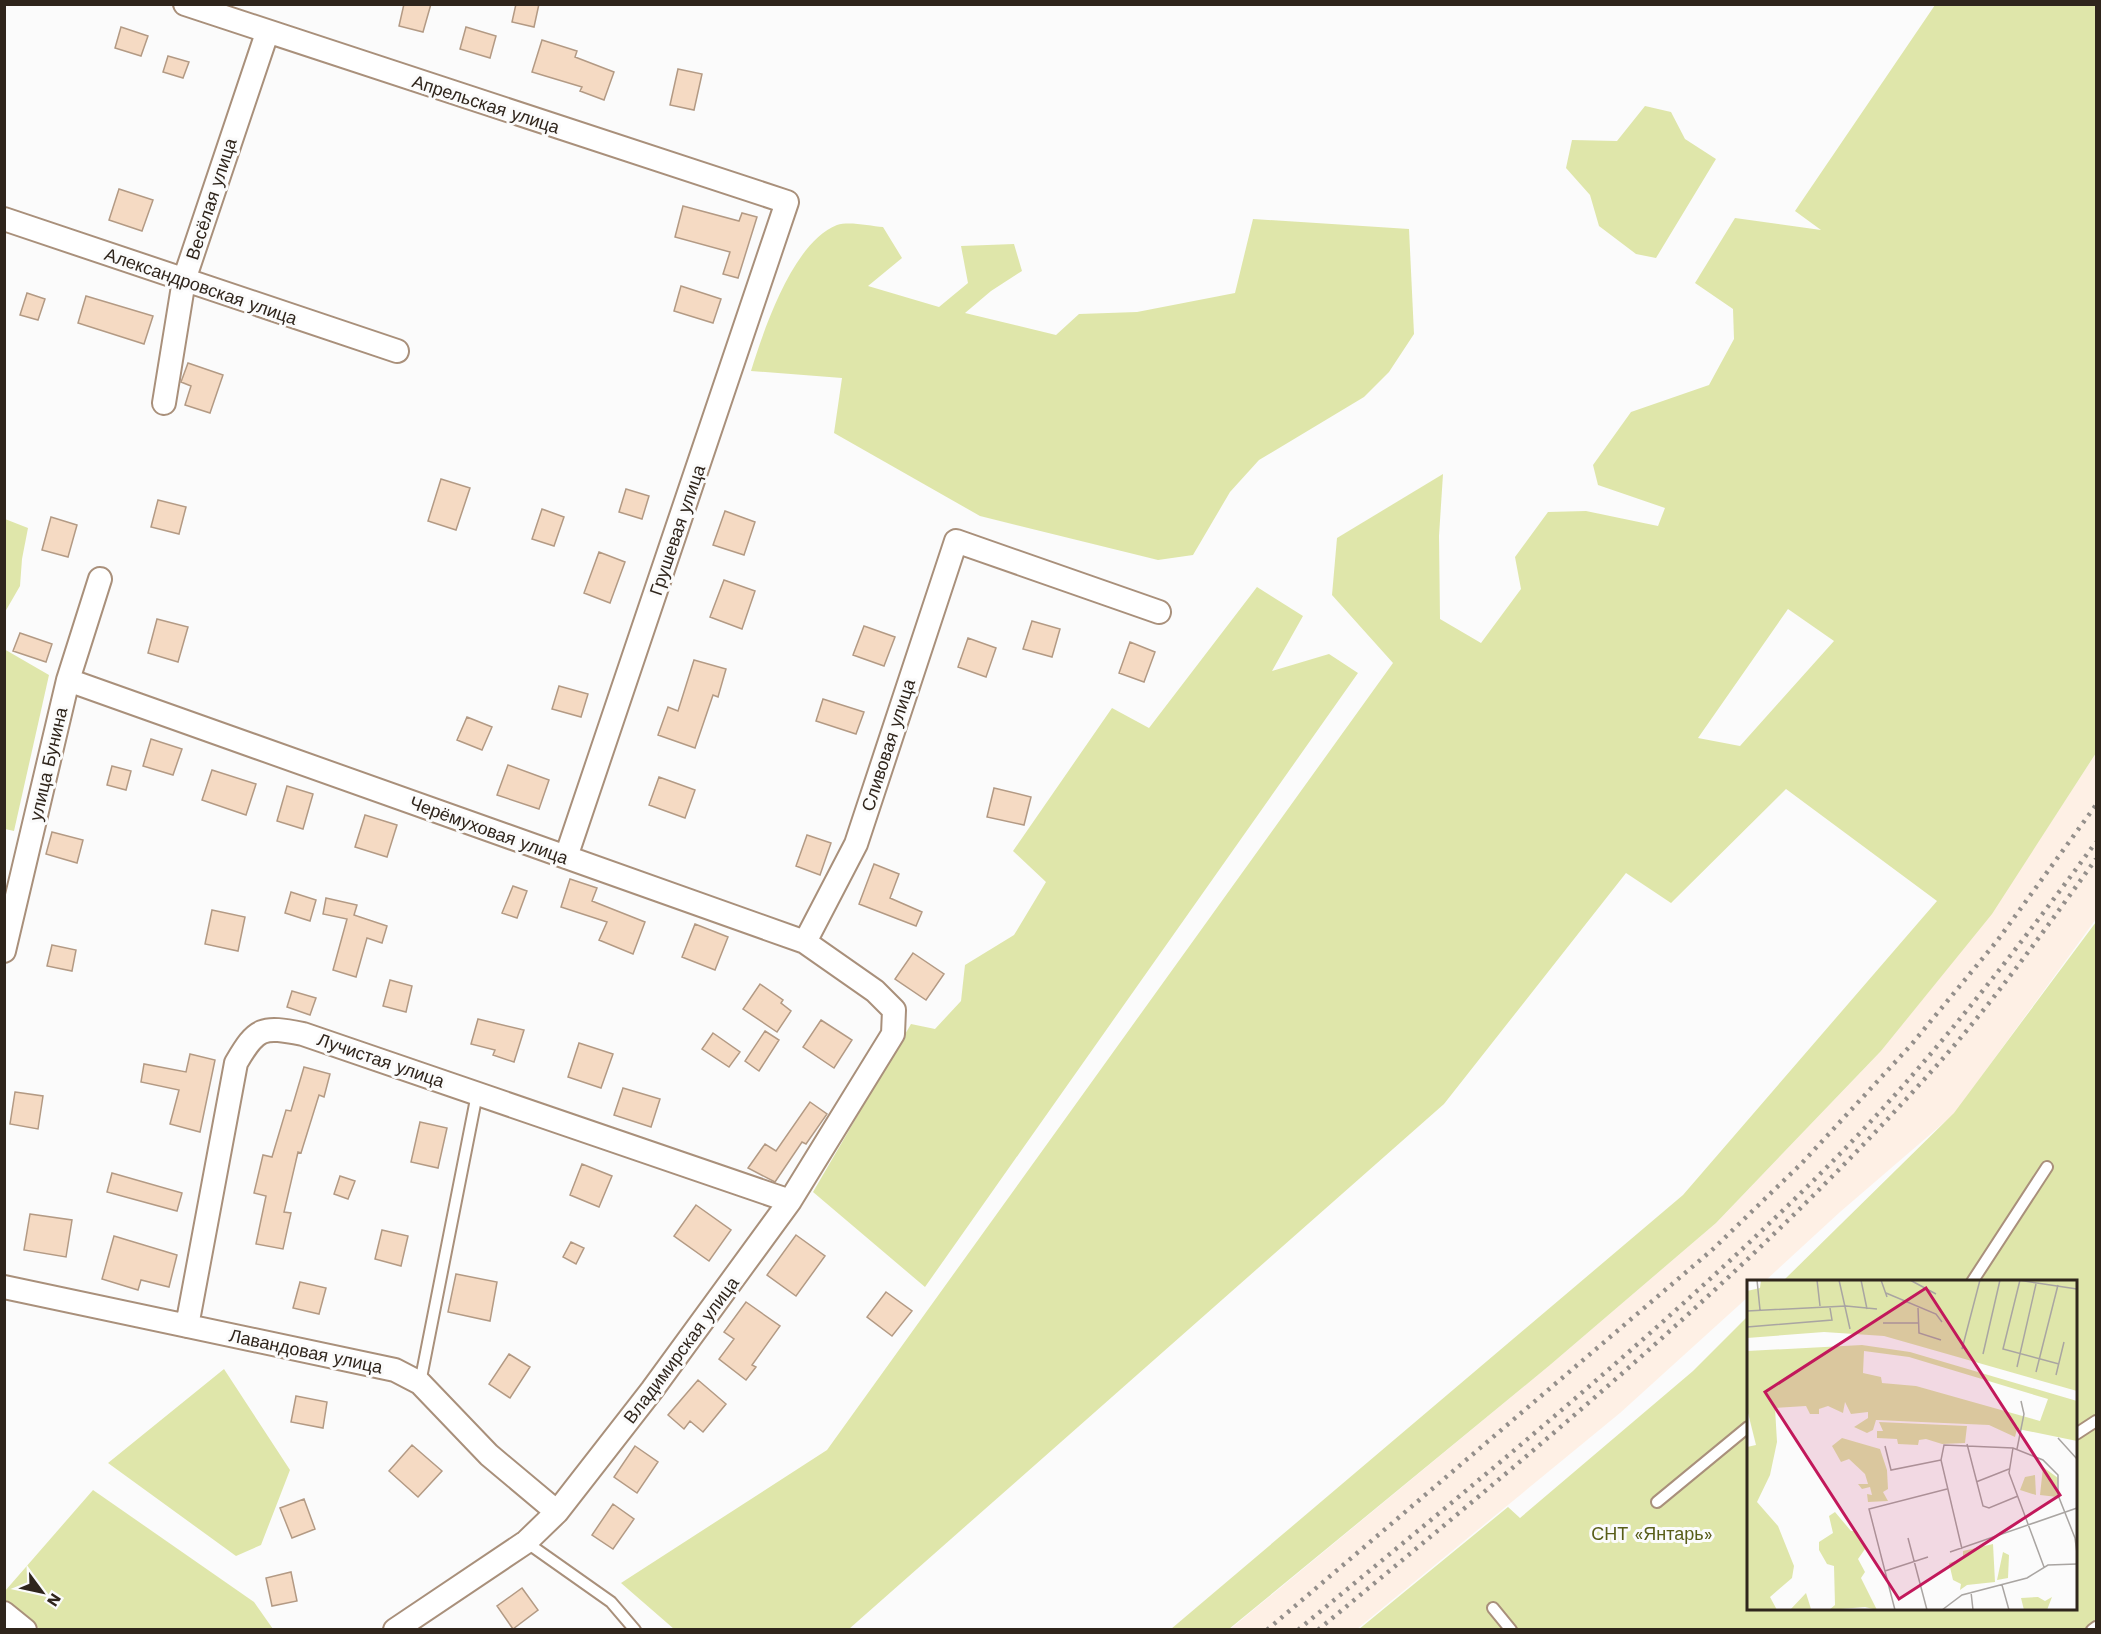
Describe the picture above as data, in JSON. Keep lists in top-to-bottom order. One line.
{"streets":{"street":["Апрельская улица","Весёлая улица","Александровская улица","Грушевая улица","Сливовая улица","улица Бунина","Черёмуховая улица","Лучистая улица","Владимирская улица","Лавандовая улица"]},"crossings":[["Апрельская улица","Весёлая улица"],["Апрельская улица","Грушевая улица"],["Весёлая улица","Александровская улица"],["Грушевая улица","Черёмуховая улица"],["Сливовая улица","Черёмуховая улица"],["улица Бунина","Черёмуховая улица"],["Черёмуховая улица","Владимирская улица"],["Лучистая улица","Владимирская улица"],["Лучистая улица","Лавандовая улица"],["Владимирская улица","Лавандовая улица"]],"parks":["СНТ «Янтарь»"],"north":"bottom right"}
